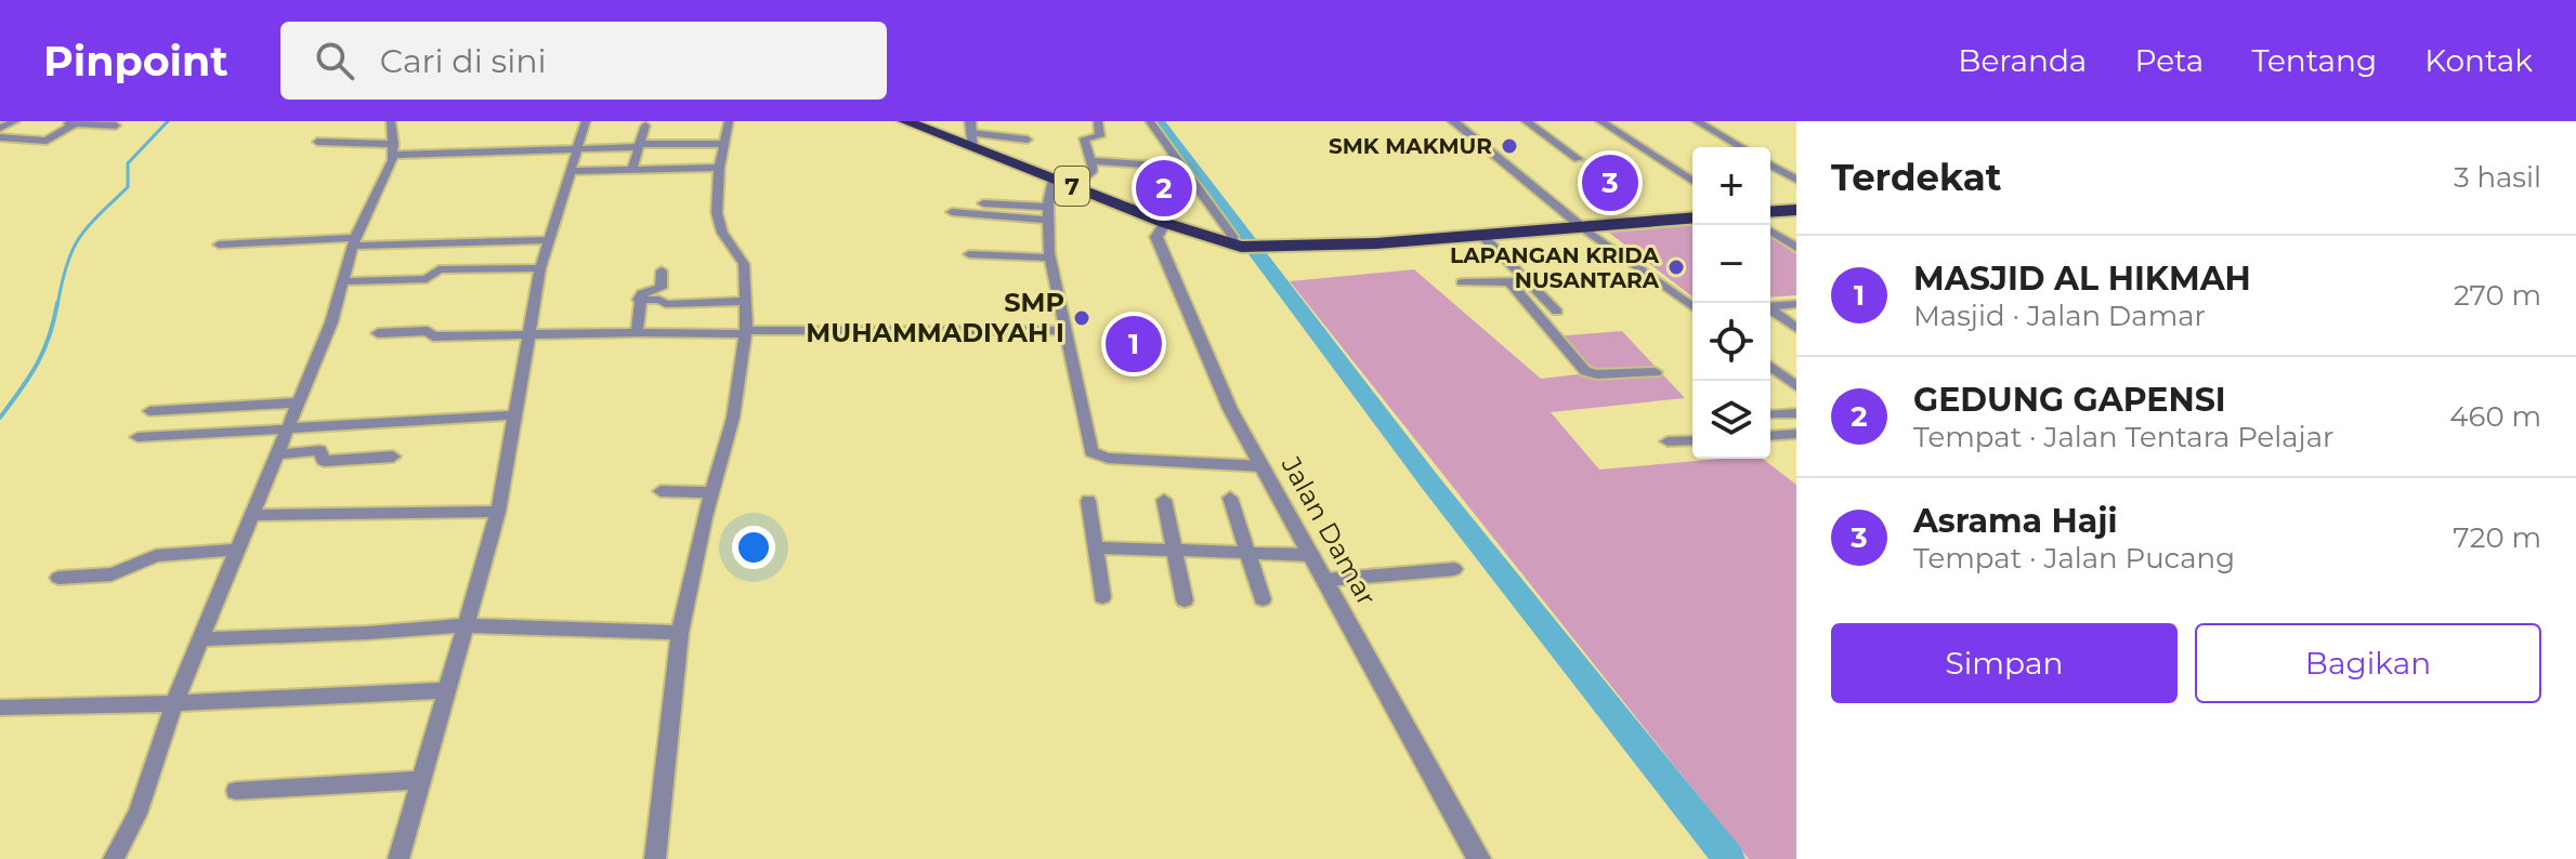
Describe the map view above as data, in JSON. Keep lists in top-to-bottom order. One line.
{"streets":{"highway":["7"],"street":["Jalan Damar"]},"crossings":[["7","Jalan Damar"]],"places":["SMK MAKMUR","LAPANGAN KRIDA NUSANTARA","SMP MUHAMMADIYAH I"],"page":{"header":"Pinpoint","search":"Cari di sini","nav":["Beranda","Peta","Tentang","Kontak"],"heading":["Terdekat","3 hasil"],"map_buttons":["+","−"],"pins":["3","2","1"],"list":[{"mark":"1","name":"MASJID AL HIKMAH","note":"Masjid · Jalan Damar","value":"270 m"},{"mark":"2","name":"GEDUNG GAPENSI","note":"Tempat · Jalan Tentara Pelajar","value":"460 m"},{"mark":"3","name":"Asrama Haji","note":"Tempat · Jalan Pucang","value":"720 m"}],"buttons":["Simpan","Bagikan"]}}
